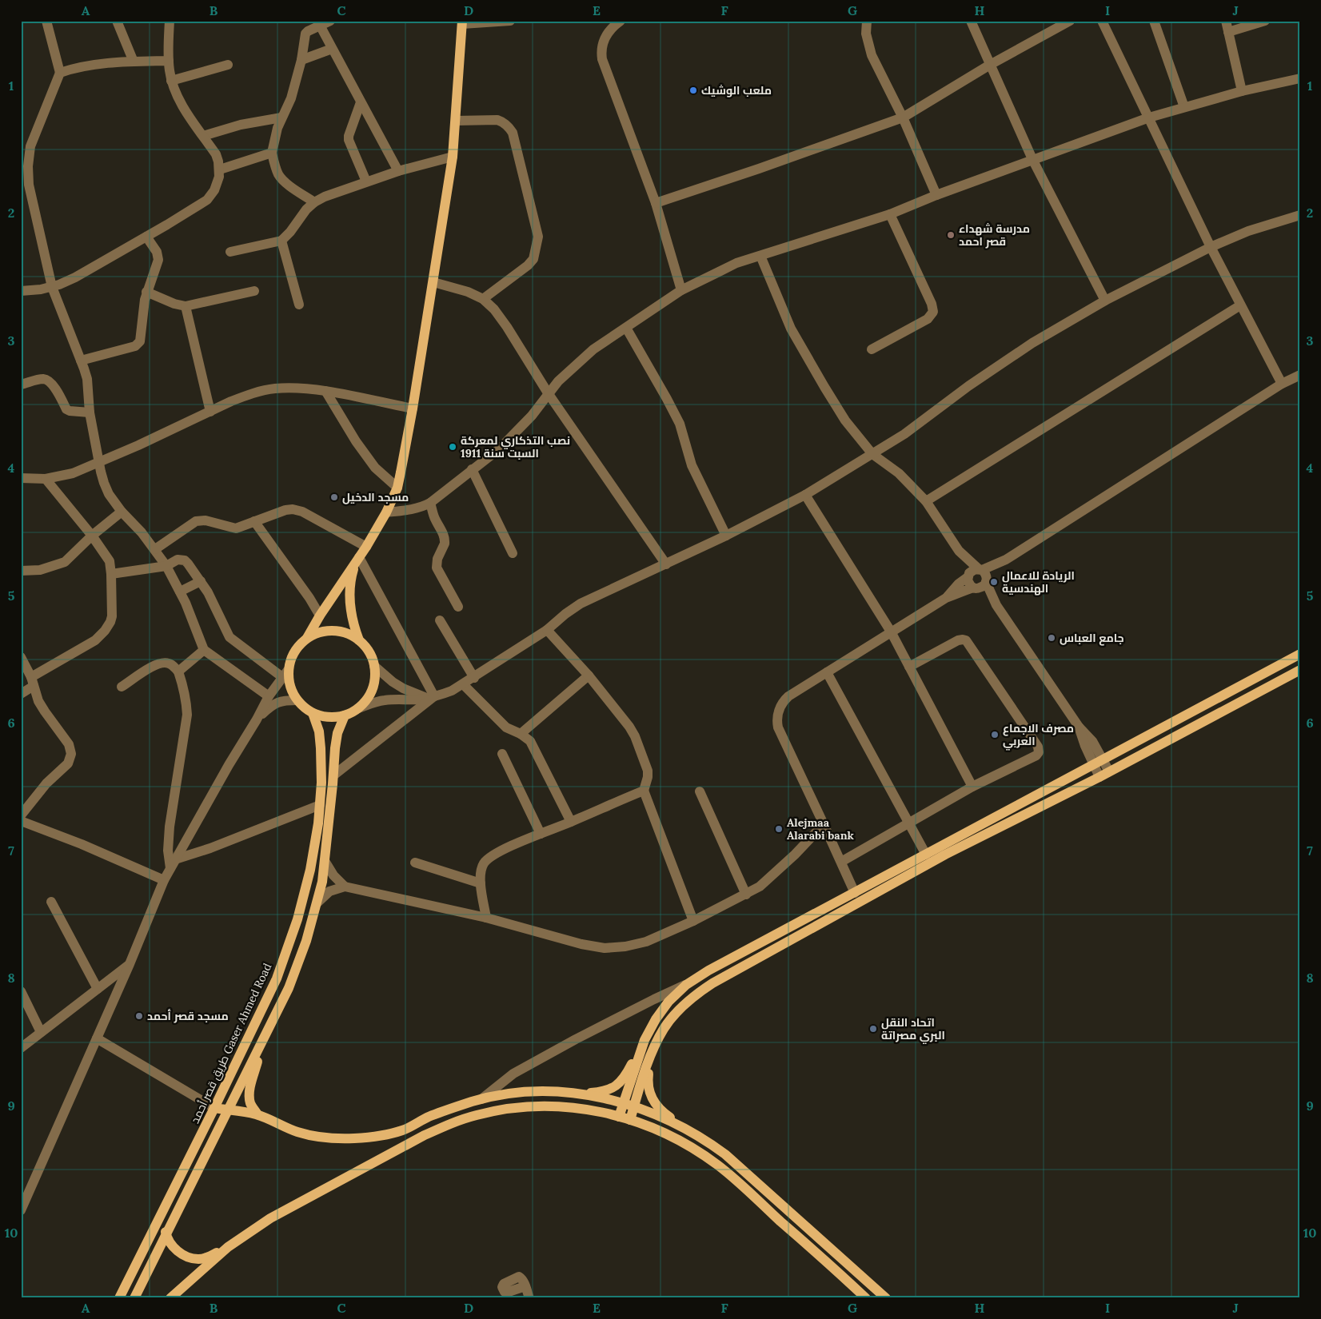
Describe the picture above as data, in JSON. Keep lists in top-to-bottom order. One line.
{"streets":{"main road":["طريق قصر أحمد Gaser Ahmed Road"]},"places":["ملعب الوشيك","مدرسة شهداء قصر احمد","نصب التذكاري لمعركة السبت سنة 1911","مسجد الدخيل","الريادة للاعمال الهندسية","جامع العباس","مصرف الاجماع العربي","Alejmaa Alarabi bank","مسجد قصر أحمد","اتحاد النقل البري مصراتة"],"grid":{"columns":["A","B","C","D","E","F","G","H","I","J"],"rows":["1","2","3","4","5","6","7","8","9","10"]}}
